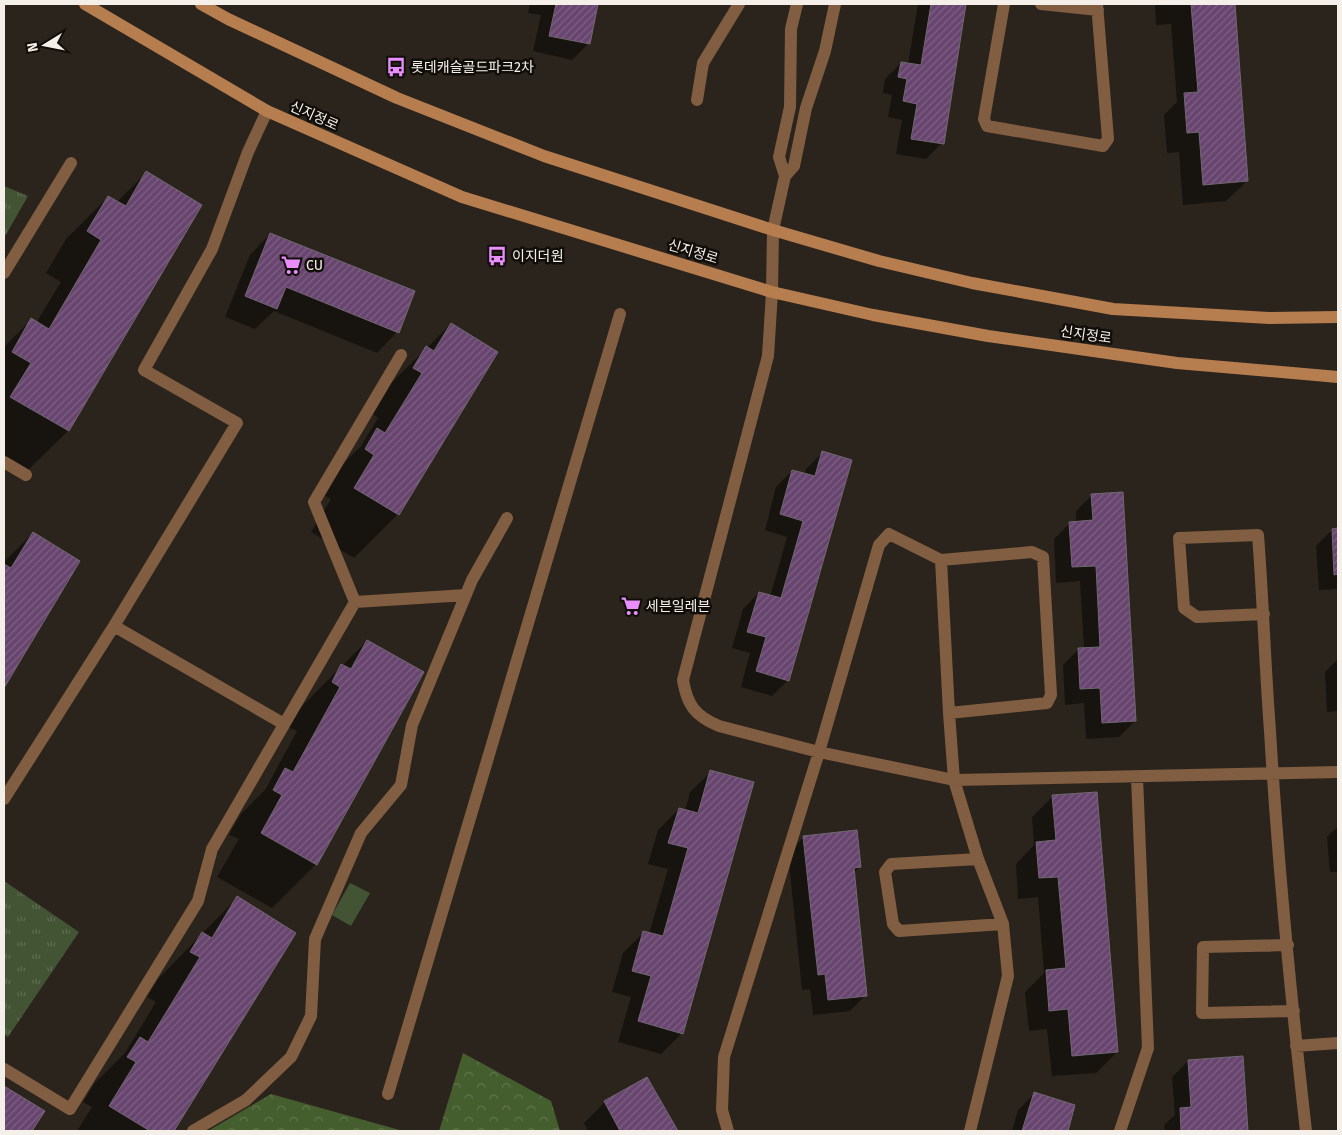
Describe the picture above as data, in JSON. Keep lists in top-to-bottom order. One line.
{"streets":{"street":["신지정로"]},"places":{"bus stop":["롯데캐슬골드파크2차","이지더원"],"supermarket":["CU","세븐일레븐"]},"north":"left"}
